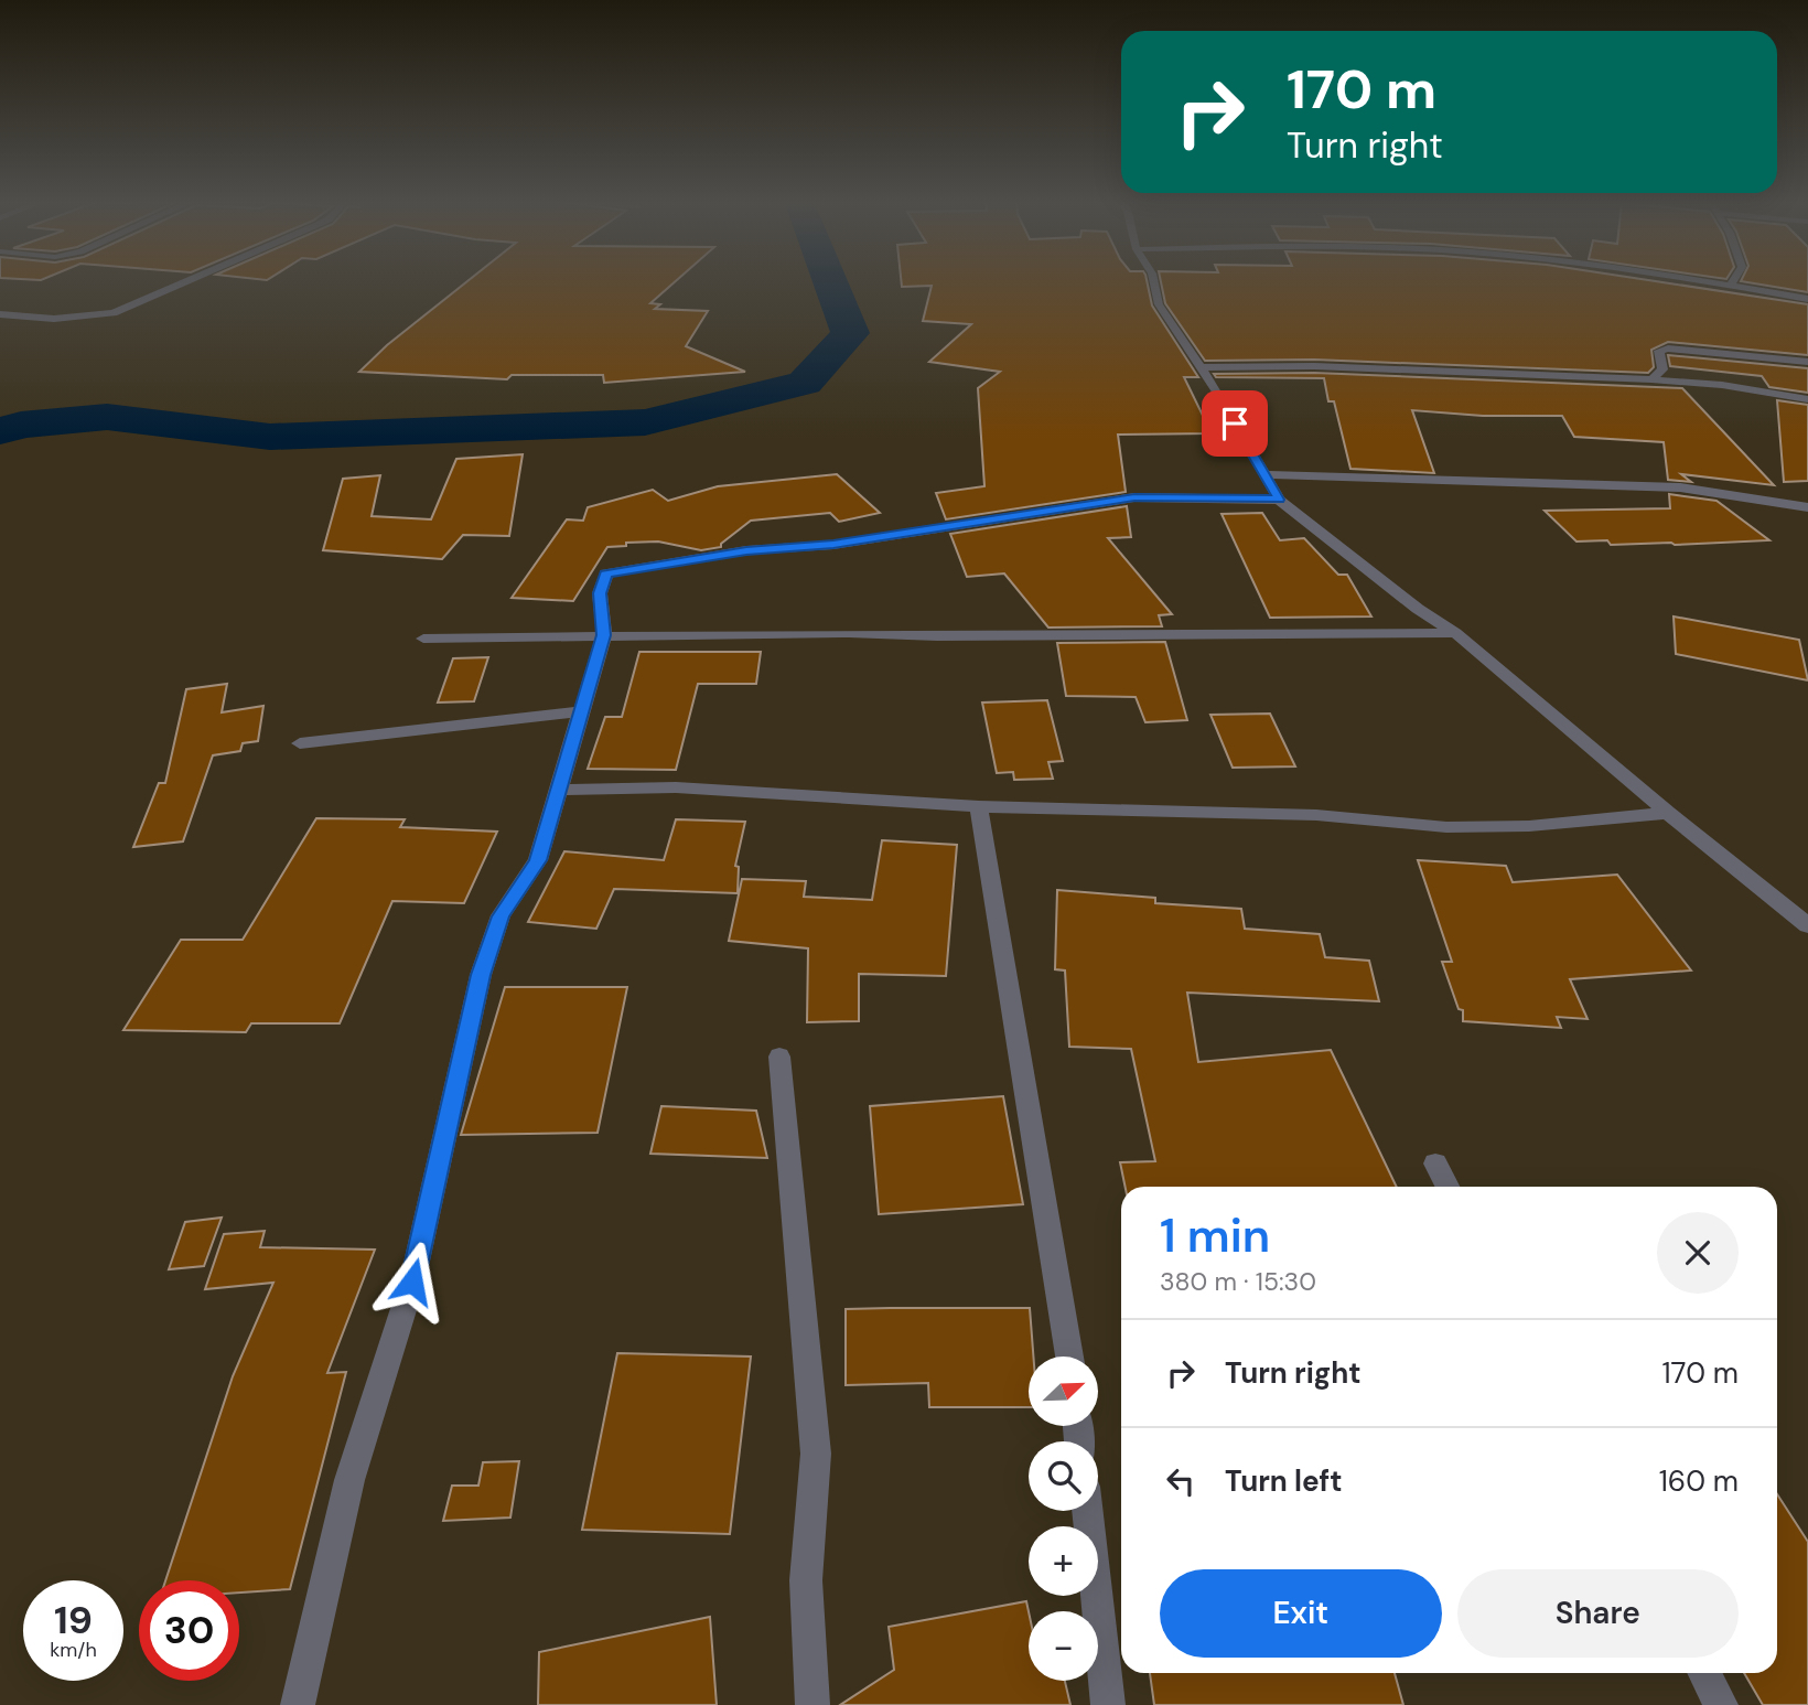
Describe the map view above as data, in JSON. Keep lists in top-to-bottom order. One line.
{"north":"top right","page":{"turn":["170 m","Turn right"],"heading":["1 min","380 m · 15:30"],"list":[{"name":"Turn right","value":"170 m"},{"name":"Turn left","value":"160 m"}],"map_buttons":["+","−"],"buttons":["Exit","Share"],"speed":"19 km/h","limit":"30"}}
